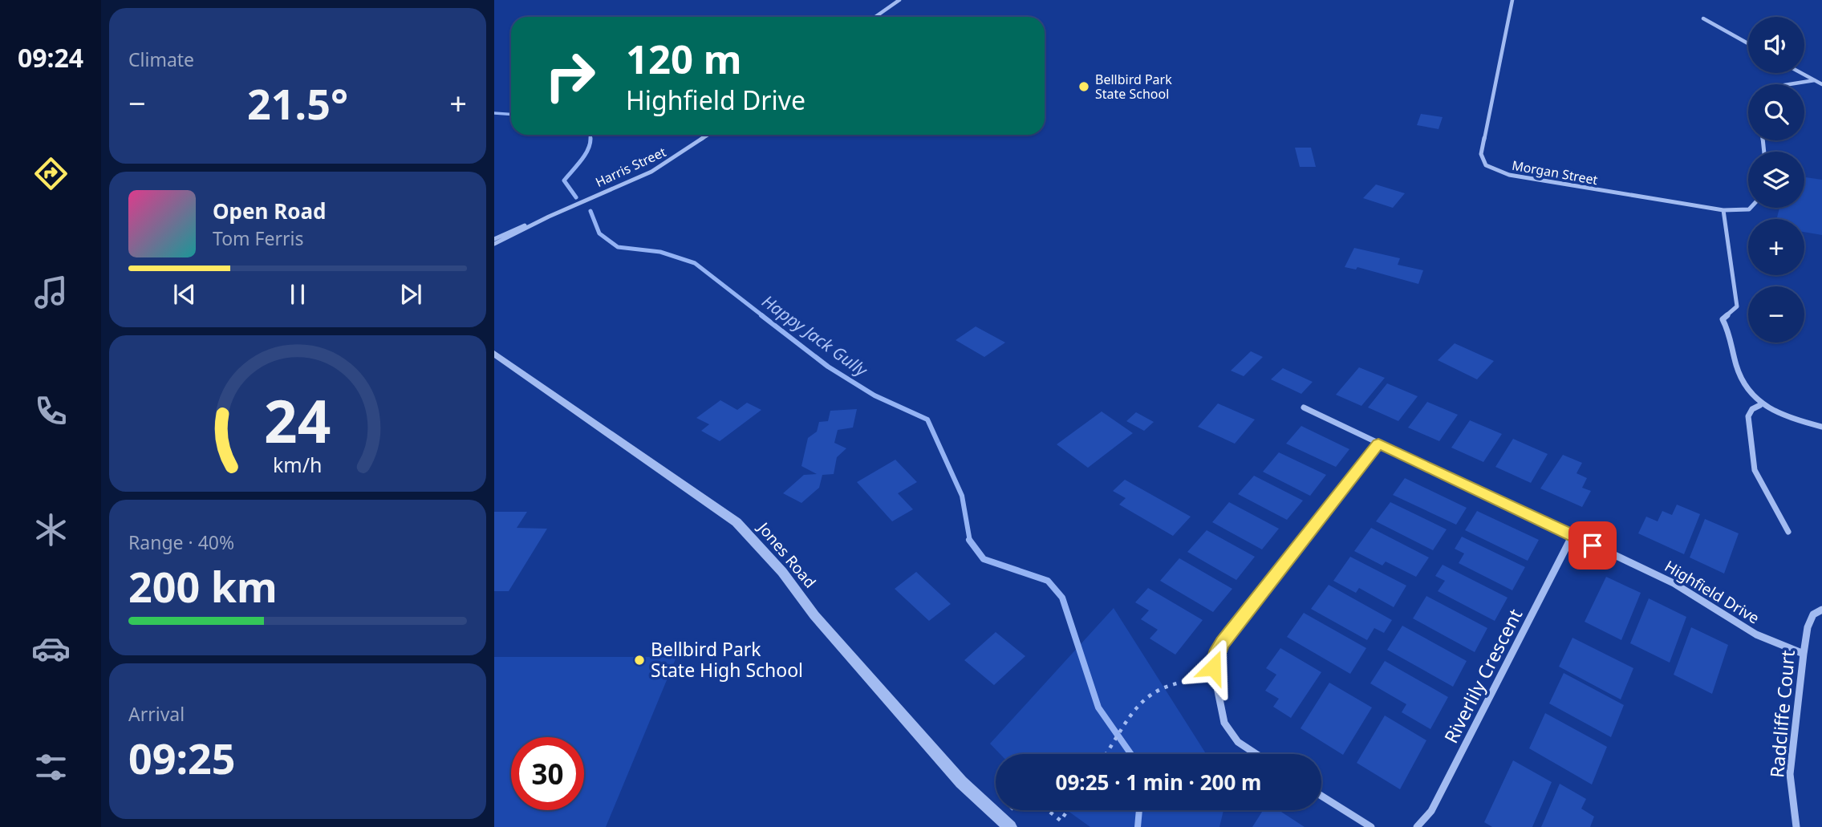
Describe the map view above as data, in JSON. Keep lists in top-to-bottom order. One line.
{"streets":{"street":["Harris Street","Morgan Street","Jones Road","Highfield Drive","Riverlily Crescent","Radcliffe Court"]},"crossings":[["Highfield Drive","Riverlily Crescent"],["Highfield Drive","Radcliffe Court"]],"water":["Happy Jack Gully"],"places":["Bellbird Park State School","Bellbird Park State High School"],"page":{"tabs":"09:24","tile":["Climate",["Range · 40%","200 km"],["Arrival","09:25"]],"map_buttons":["+","−"],"turn":["120 m","Highfield Drive"],"heat":["−","21.5°","+"],"song":["Open Road","Tom Ferris"],"limit":"30","trip":"09:25 · 1 min · 200 m","gauge":["24","km/h"]}}
